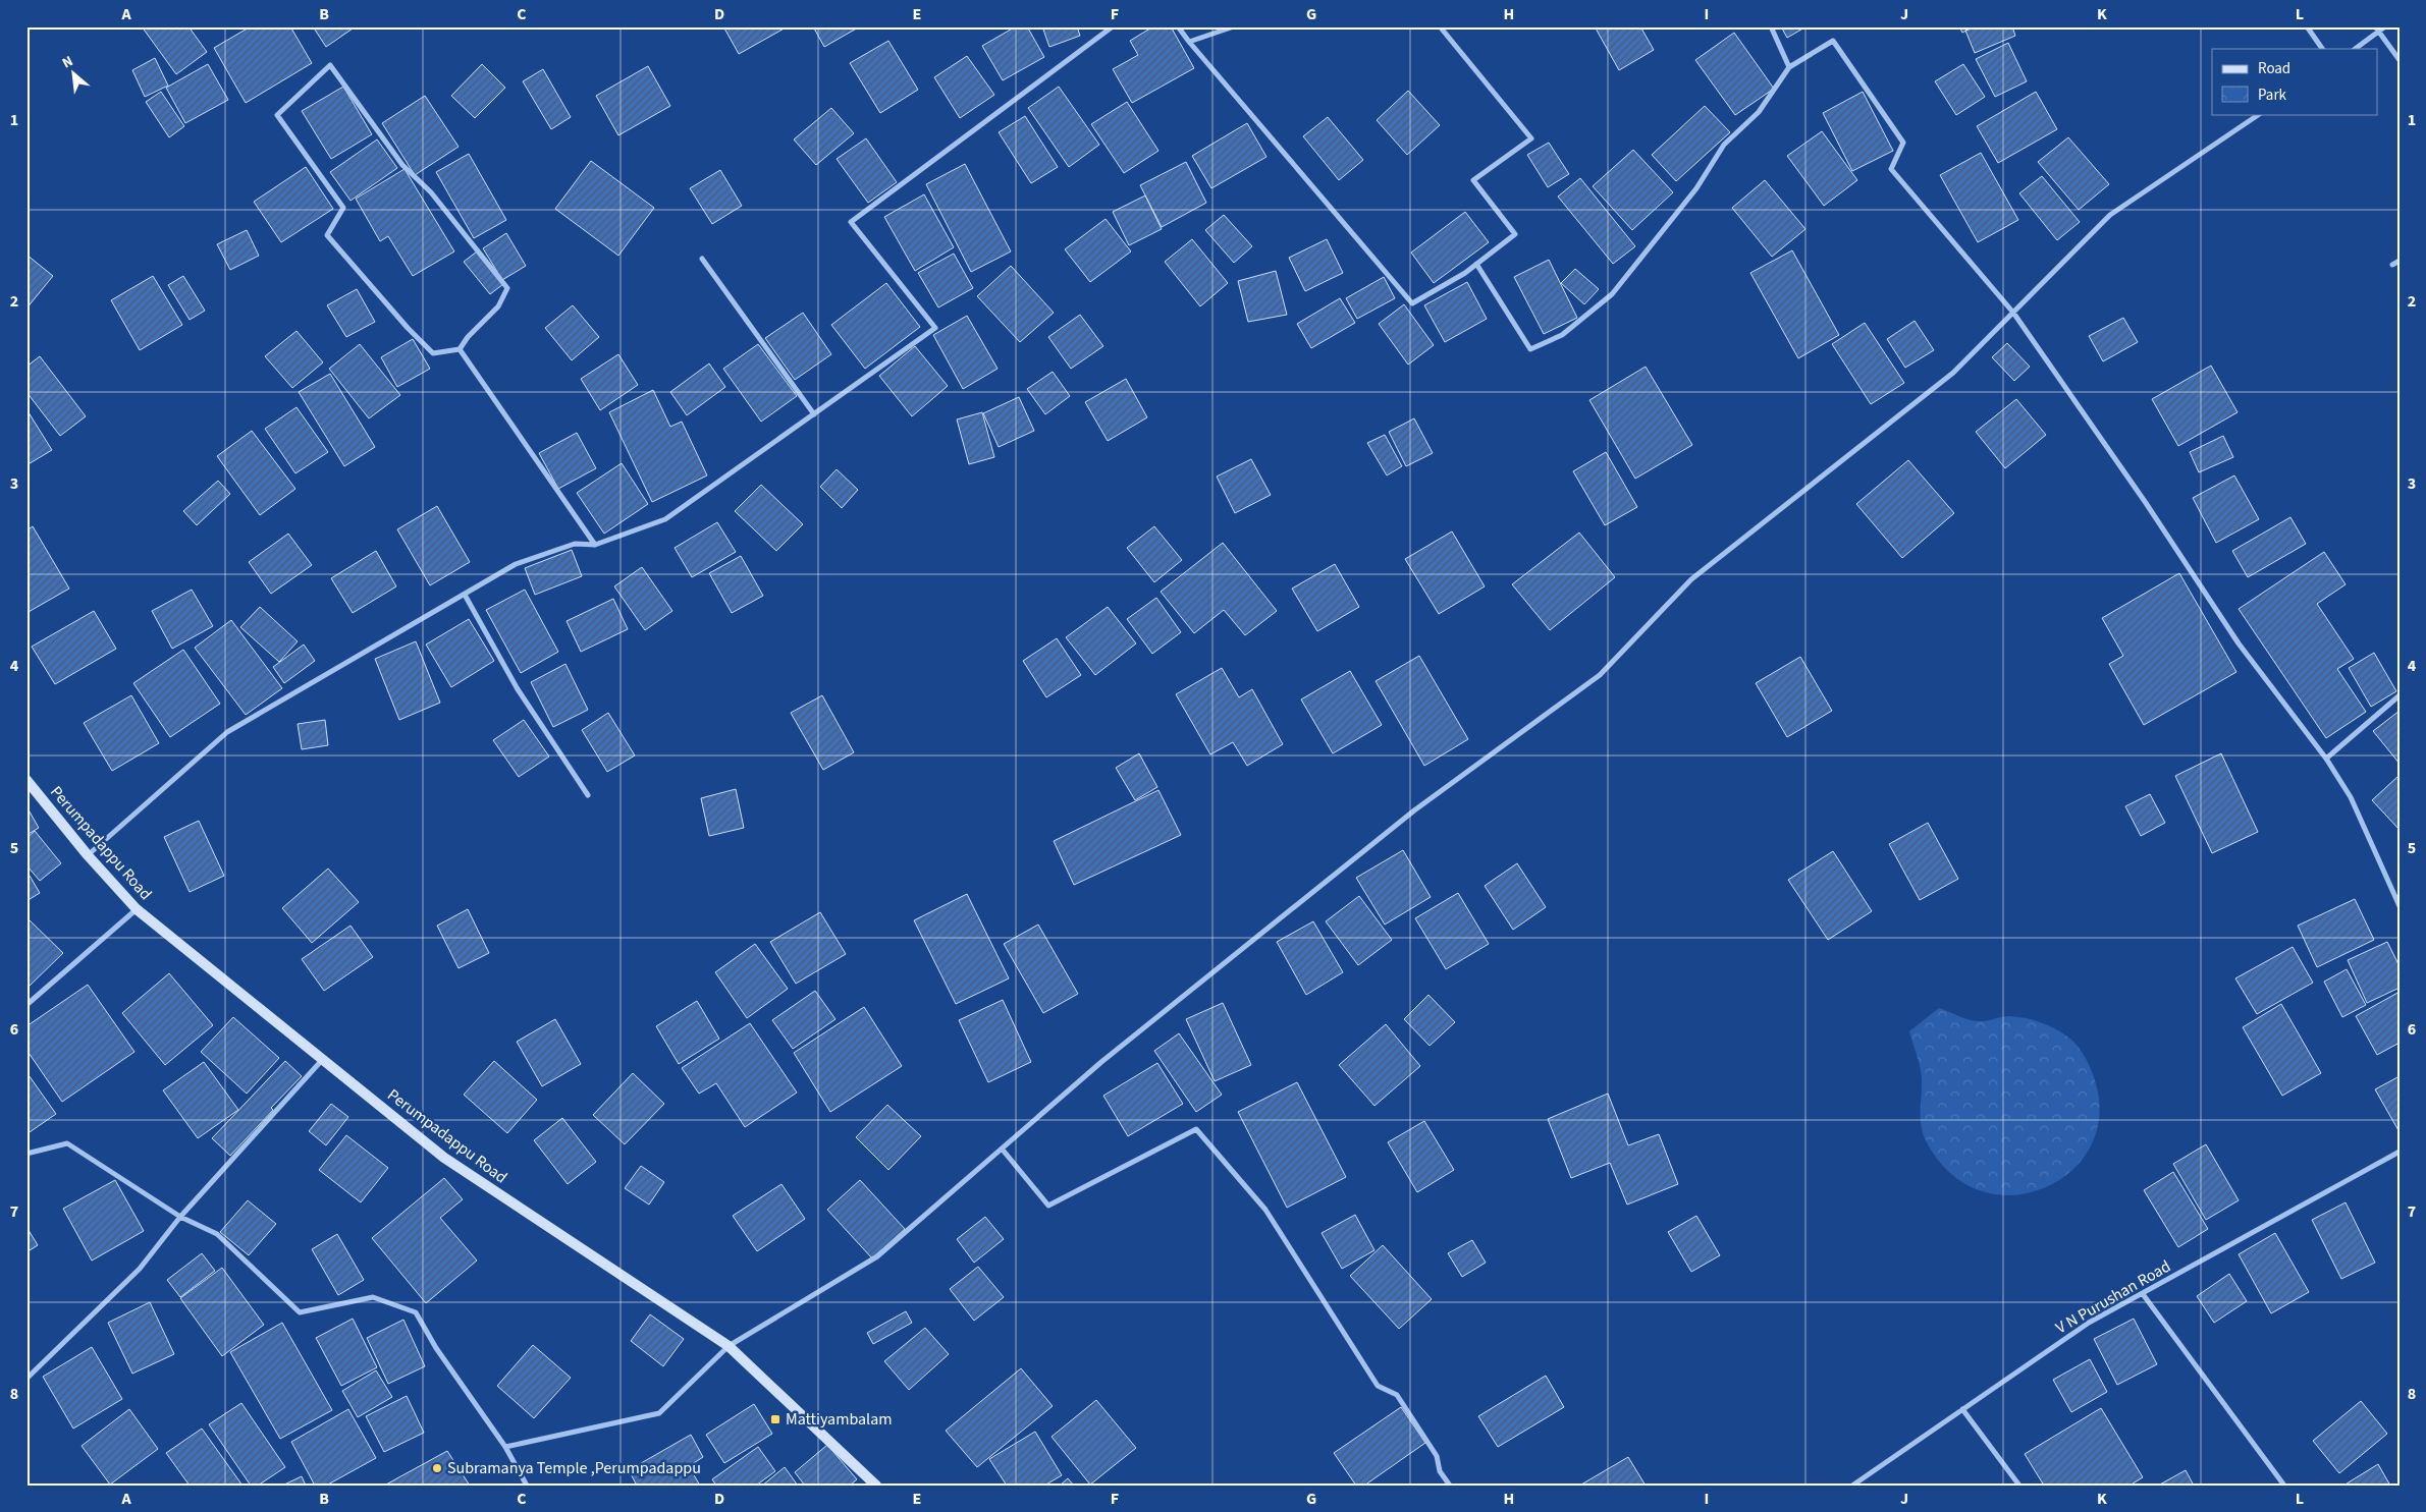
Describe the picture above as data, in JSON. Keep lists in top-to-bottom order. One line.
{"streets":{"main road":["Perumpadappu Road"],"street":["V N Purushan Road"]},"places":{"transit":["Mattiyambalam"],"other":["Subramanya Temple ,Perumpadappu"]},"legend":["Road","Park"],"north":"top left","grid":{"columns":["A","B","C","D","E","F","G","H","I","J","K","L"],"rows":["1","2","3","4","5","6","7","8"]}}
